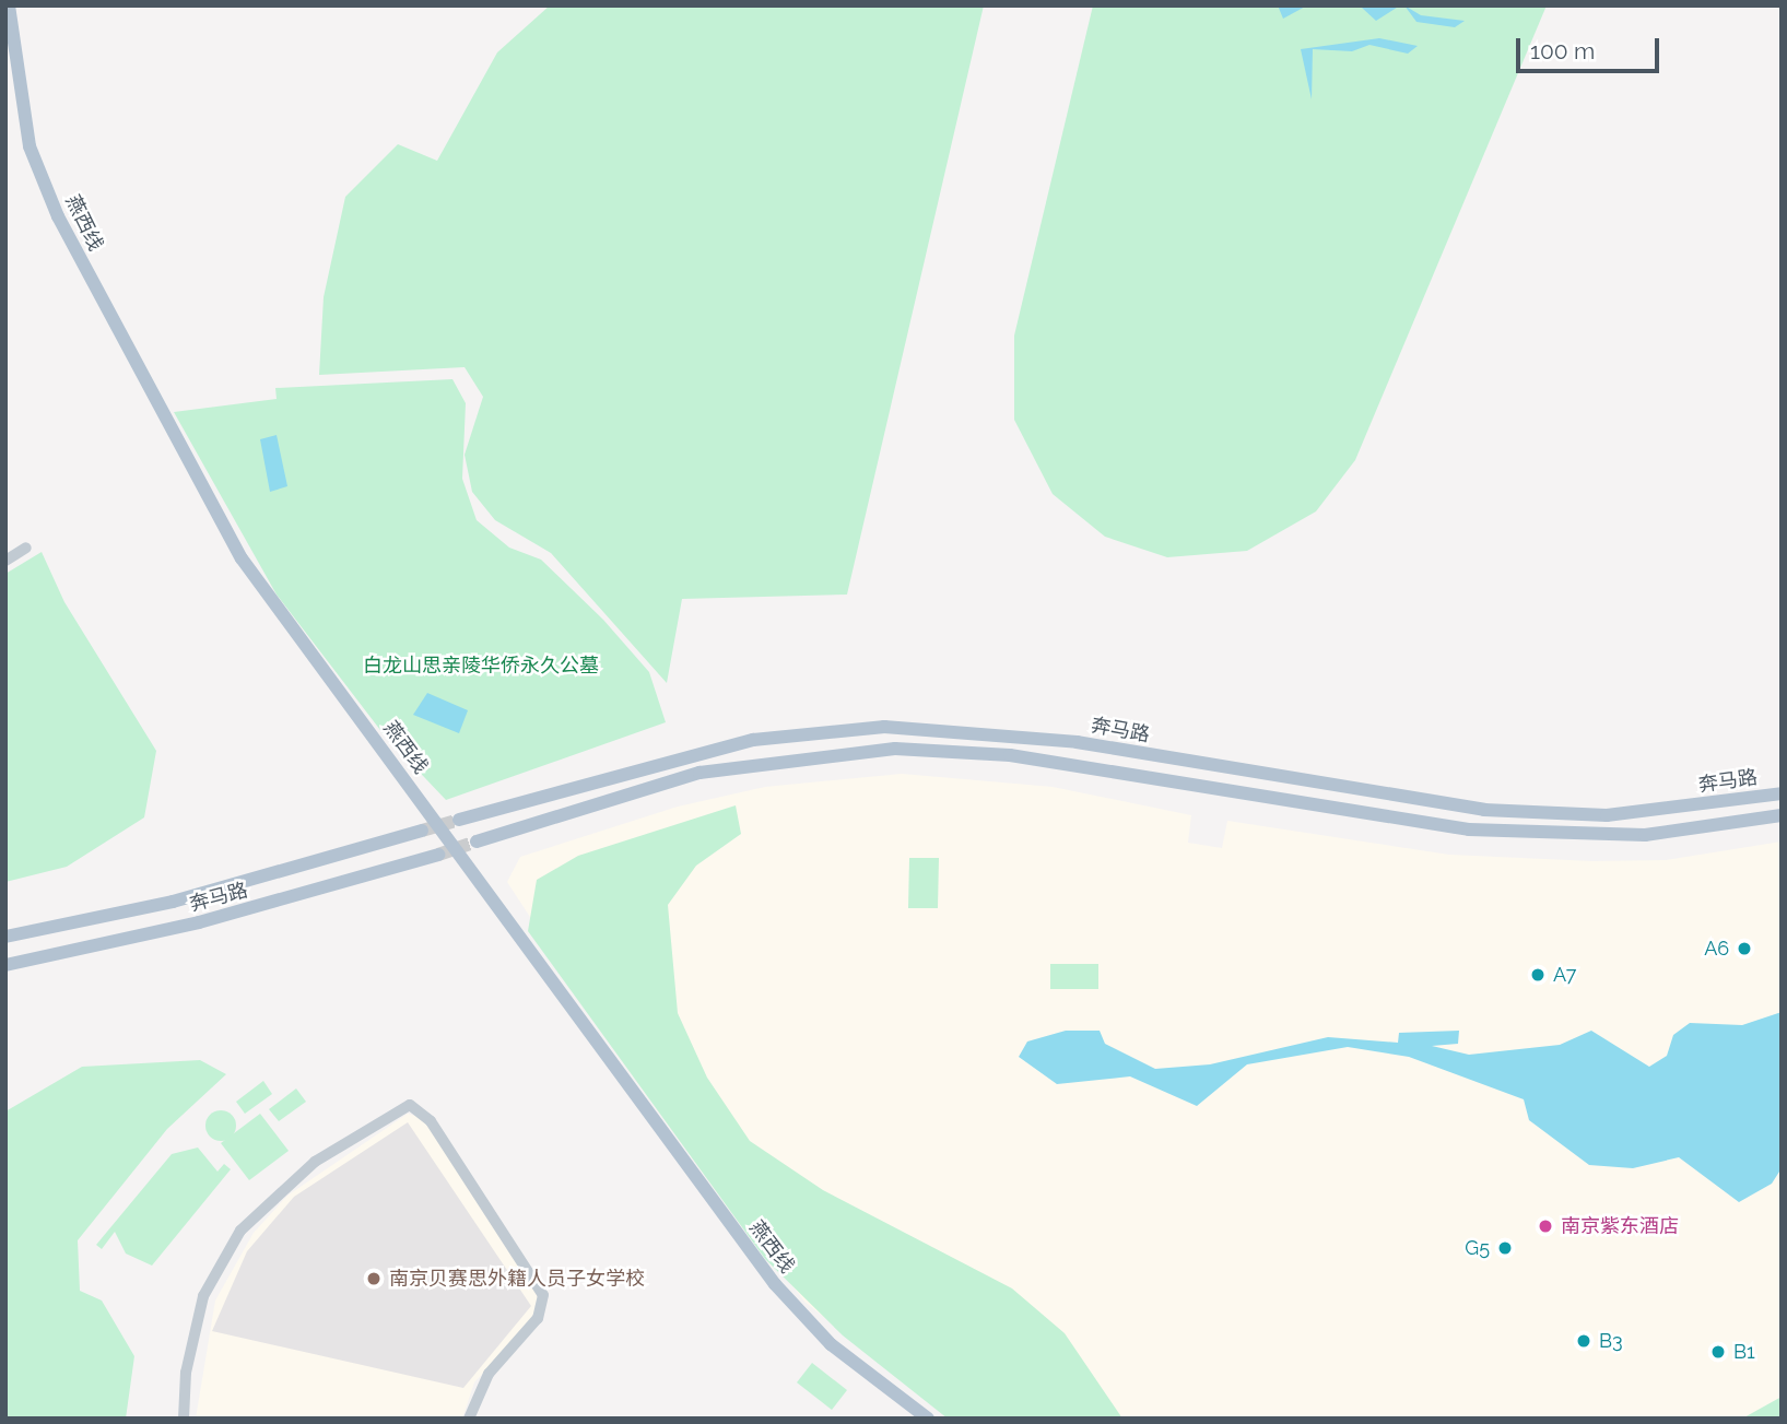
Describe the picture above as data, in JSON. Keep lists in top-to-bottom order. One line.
{"streets":{"main road":["燕西线","奔马路"]},"parks":["白龙山思亲陵华侨永久公墓"],"places":["A6","A7","南京紫东酒店","G5","南京贝赛思外籍人员子女学校","B3","B1"],"scale_bar":"100 m"}
